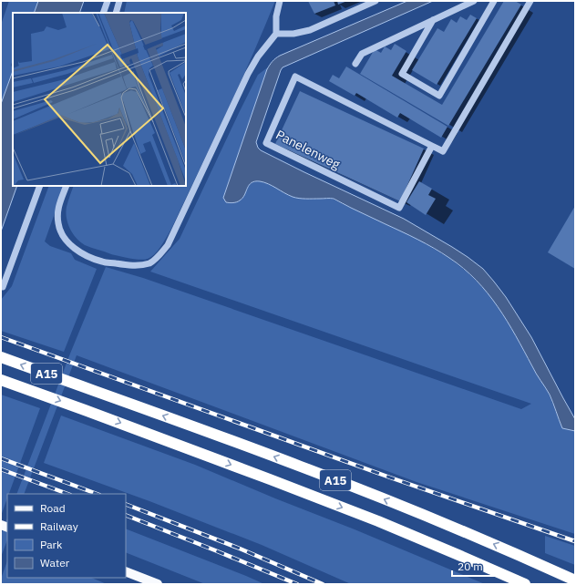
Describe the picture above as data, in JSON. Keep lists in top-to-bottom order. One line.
{"streets":{"highway":["A15"],"street":["Panelenweg"]},"legend":["Road","Railway","Park","Water"],"scale_bar":"20 m"}
